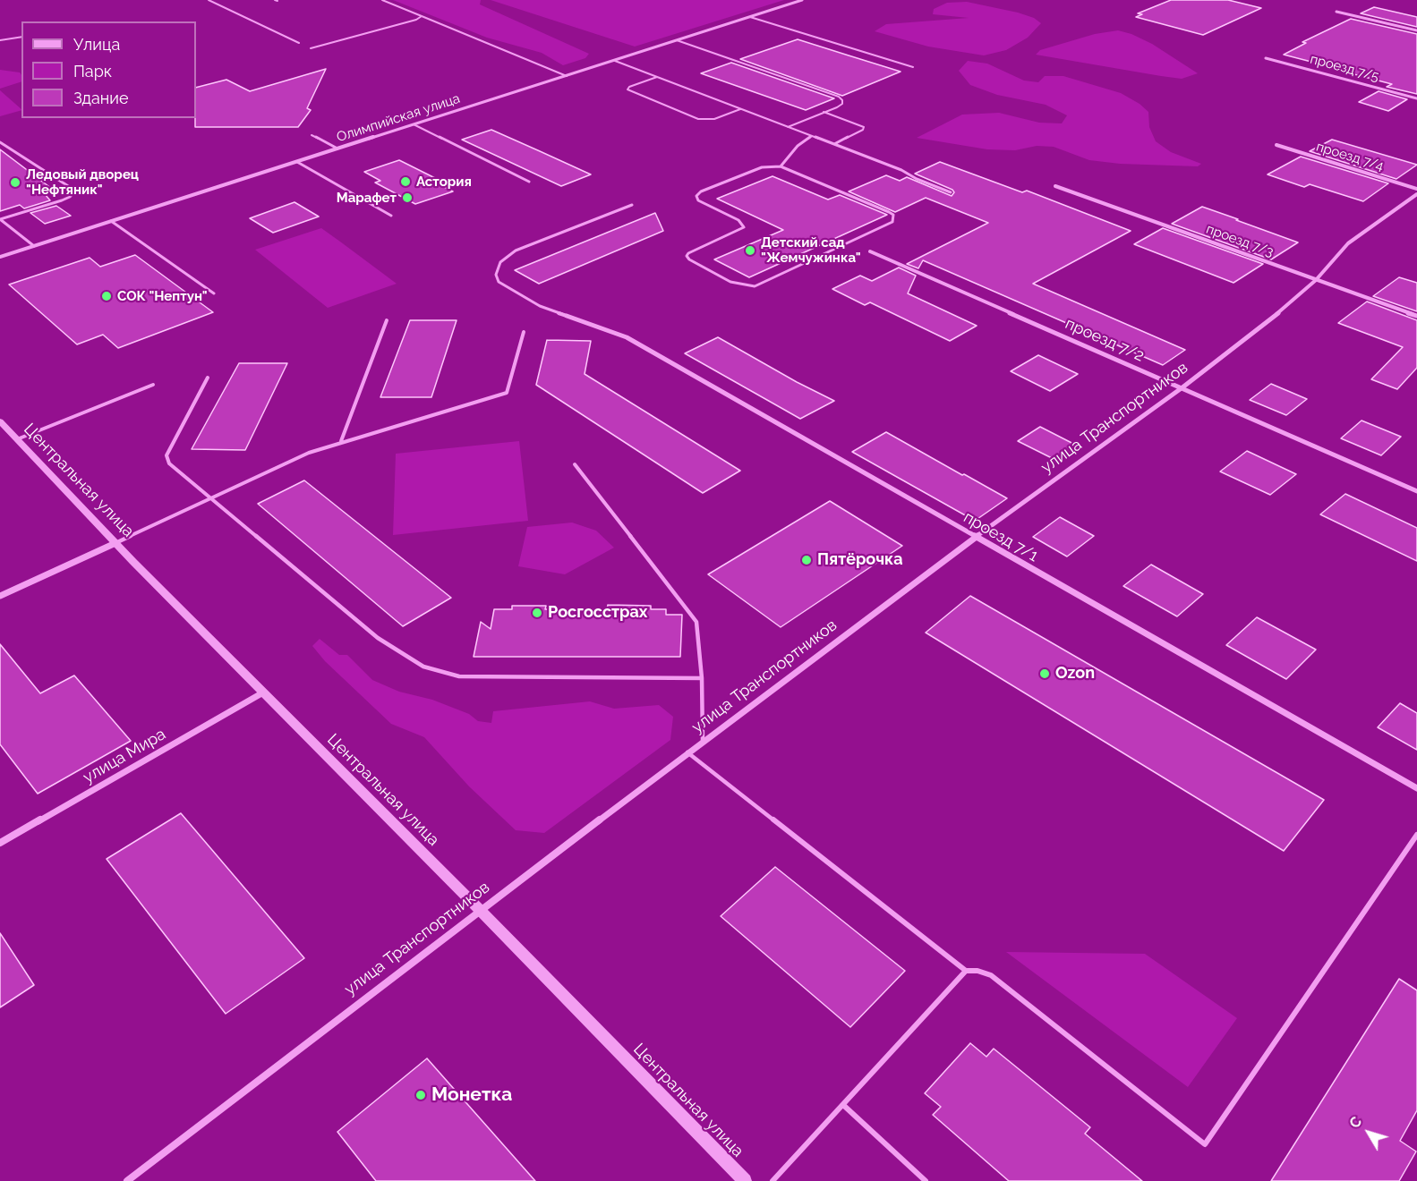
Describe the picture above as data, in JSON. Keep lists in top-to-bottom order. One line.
{"streets":{"street":["проезд 7/5","Олимпийская улица","проезд 7/4","проезд 7/3","проезд 7/2","улица Транспортников","Центральная улица","проезд 7/1","улица Мира"]},"crossings":[["проезд 7/3","улица Транспортников"],["проезд 7/2","улица Транспортников"],["улица Транспортников","Центральная улица"],["улица Транспортников","проезд 7/1"],["Центральная улица","улица Мира"]],"places":["Астория","Ледовый дворец \"Нефтяник\"","Марафет","Детский сад \"Жемчужинка\"","СОК \"Нептун\"","Пятёрочка","Росгосстрах","Ozon","Монетка"],"legend":["Улица","Парк","Здание"],"north":"top left"}
